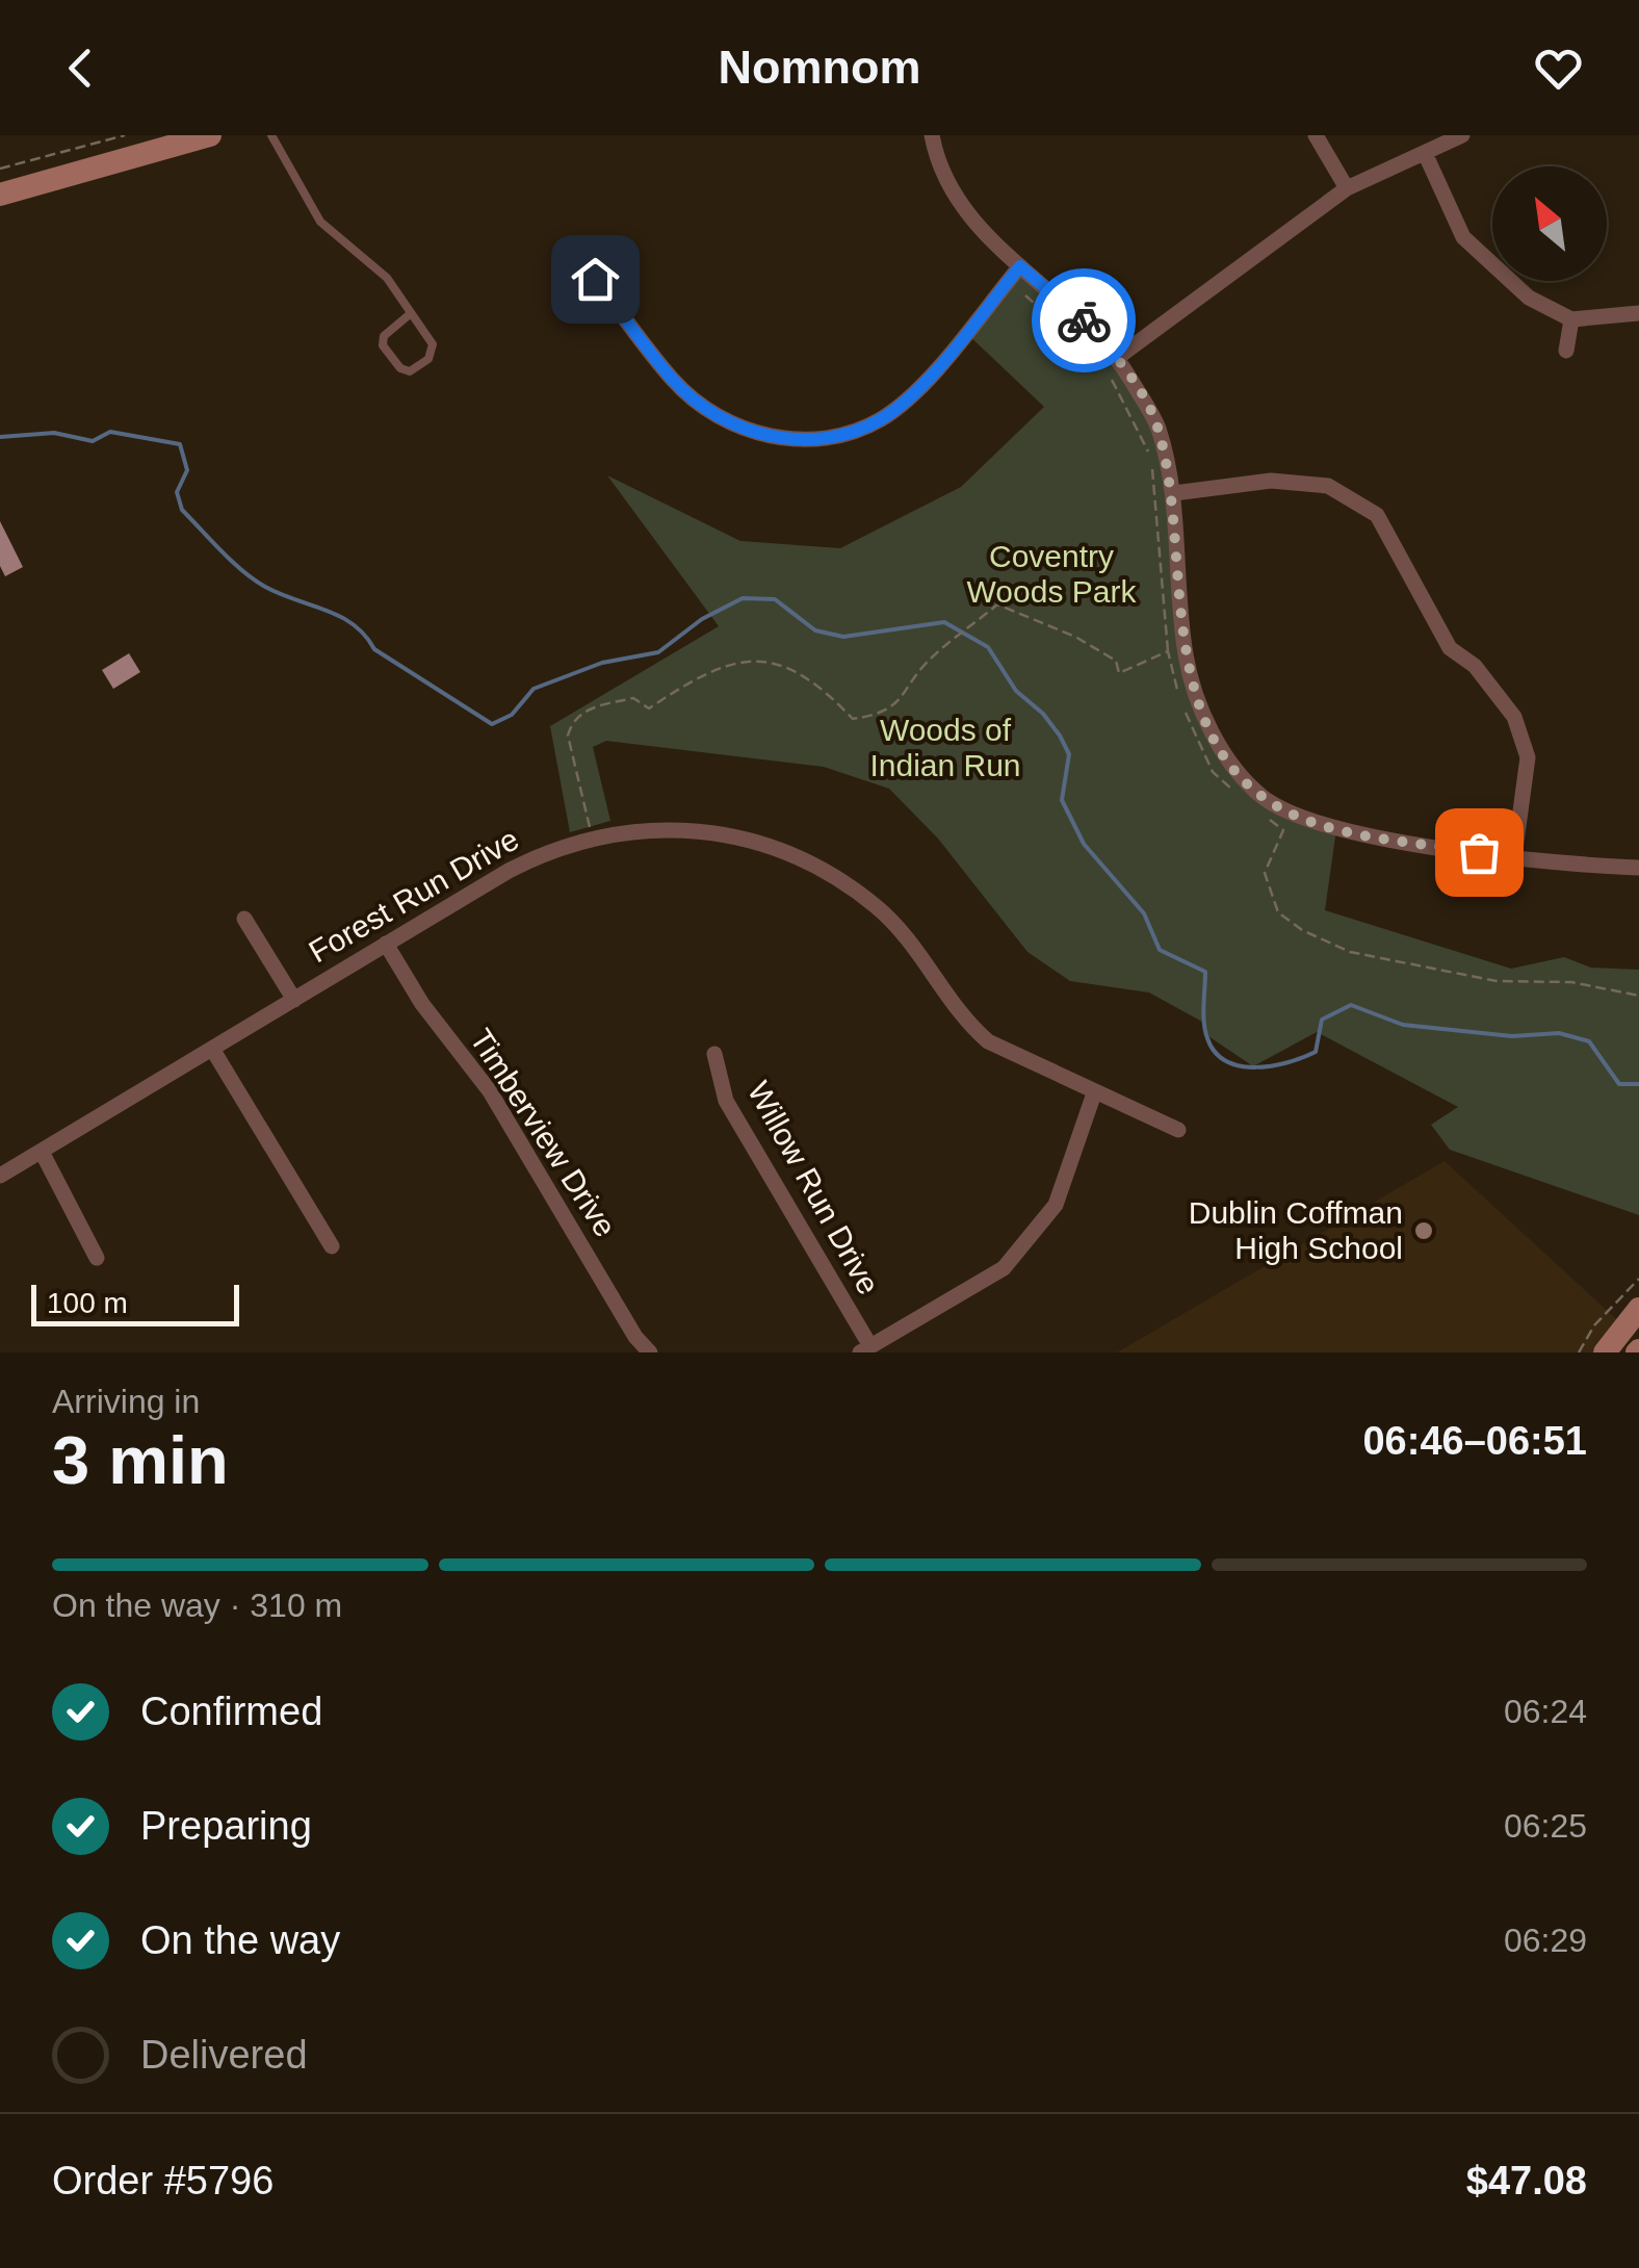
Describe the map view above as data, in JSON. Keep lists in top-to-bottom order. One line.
{"streets":{"street":["Forest Run Drive","Timberview Drive","Willow Run Drive"]},"crossings":[["Forest Run Drive","Timberview Drive"]],"parks":["Coventry Woods Park","Woods of Indian Run"],"places":["Dublin Coffman High School"],"scale_bar":"100 m","north":"top left","page":{"header":"Nomnom","scale":"100 m","heading":["3 min","Arriving in","06:46–06:51"],"panel":["Order #5796","$47.08"],"bar":"On the way · 310 m","list":[["Confirmed","06:24"],["Preparing","06:25"],["On the way","06:29"],"Delivered"]}}
